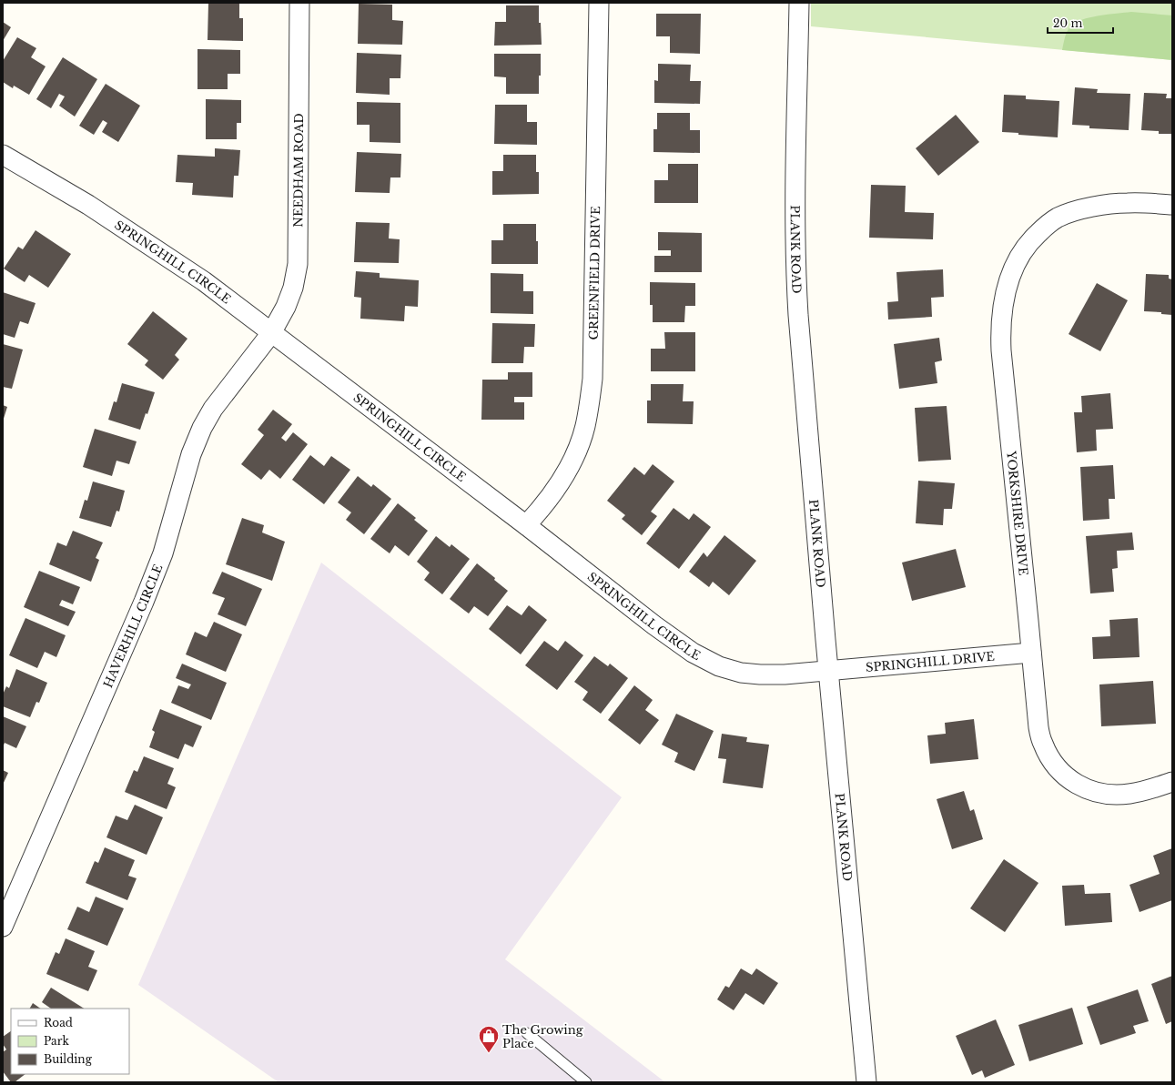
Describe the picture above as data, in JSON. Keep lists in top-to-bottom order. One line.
{"streets":{"street":["NEEDHAM ROAD","PLANK ROAD","SPRINGHILL CIRCLE","GREENFIELD DRIVE","YORKSHIRE DRIVE","HAVERHILL CIRCLE","SPRINGHILL DRIVE"]},"crossings":[["NEEDHAM ROAD","SPRINGHILL CIRCLE"],["NEEDHAM ROAD","HAVERHILL CIRCLE"],["PLANK ROAD","SPRINGHILL CIRCLE"],["PLANK ROAD","SPRINGHILL DRIVE"],["SPRINGHILL CIRCLE","GREENFIELD DRIVE"],["SPRINGHILL CIRCLE","HAVERHILL CIRCLE"],["SPRINGHILL CIRCLE","SPRINGHILL DRIVE"],["YORKSHIRE DRIVE","SPRINGHILL DRIVE"]],"places":{"shop":["The Growing Place"]},"legend":["Road","Park","Building"],"scale_bar":"20 m"}
